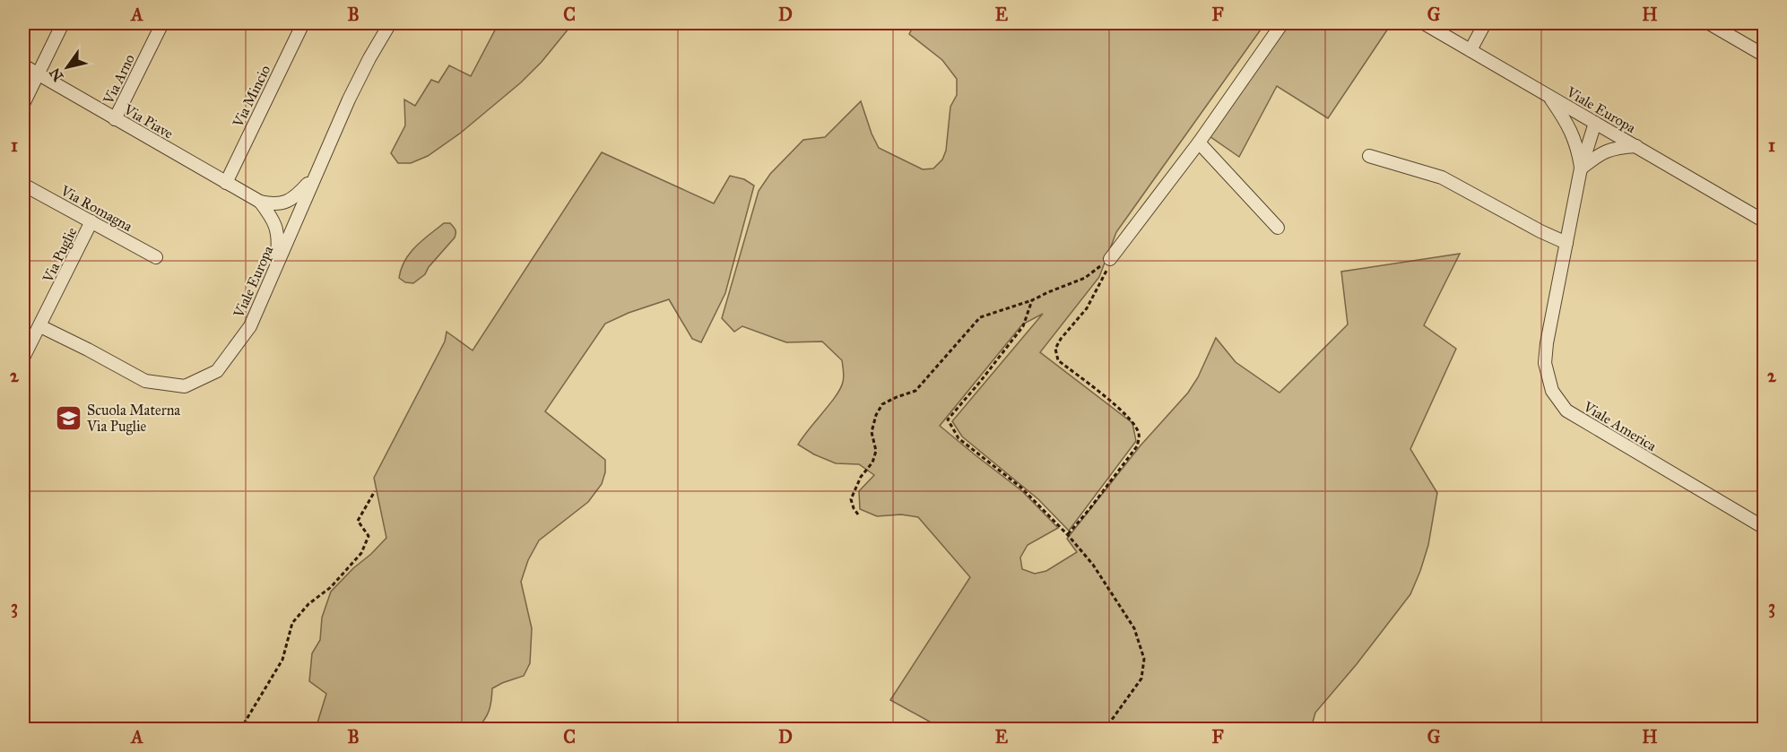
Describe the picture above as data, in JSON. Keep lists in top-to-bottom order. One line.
{"streets":{"street":["Via Arno","Via Mincio","Viale Europa","Via Piave","Via Romagna","Via Puglie","Viale America"]},"crossings":[["Via Arno","Via Piave"],["Via Mincio","Via Piave"],["Viale Europa","Via Piave"],["Viale Europa","Via Puglie"],["Viale Europa","Viale America"],["Via Romagna","Via Puglie"]],"places":{"school or university":["Scuola Materna Via Puglie"]},"north":"bottom left","grid":{"columns":["A","B","C","D","E","F","G","H"],"rows":["1","2","3"]}}
